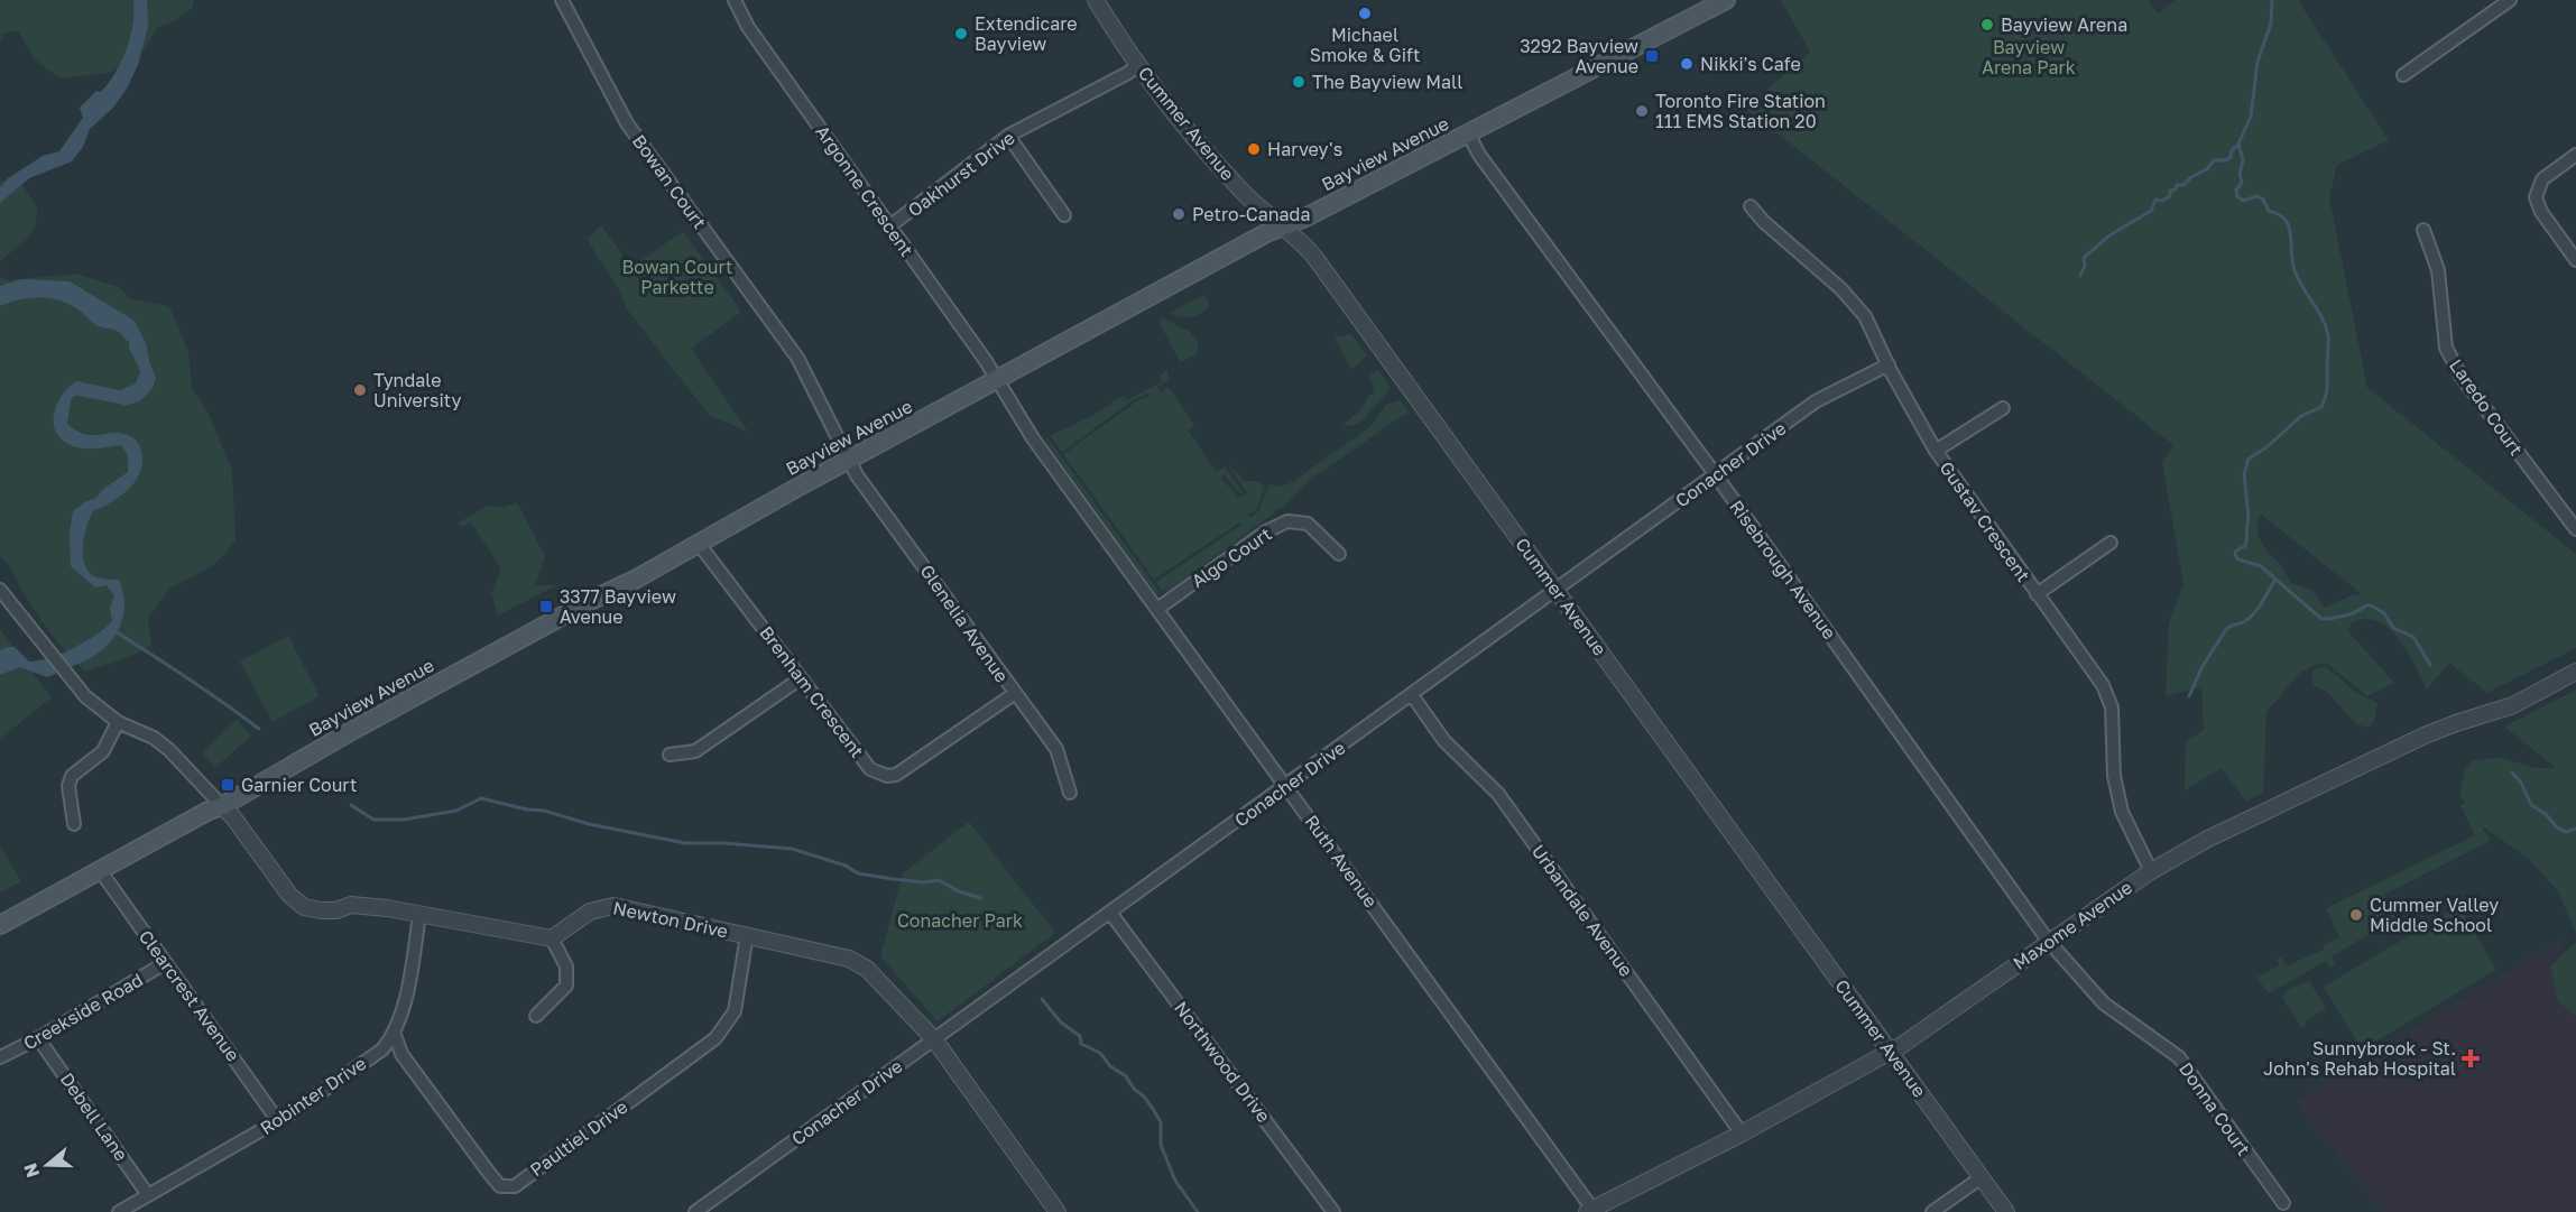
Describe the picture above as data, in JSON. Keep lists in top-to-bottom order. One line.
{"streets":{"main road":["Bayview Avenue"],"street":["Cummer Avenue","Oakhurst Drive","Bowan Court","Argonne Crescent","Laredo Court","Conacher Drive","Gustav Crescent","Algo Court","Risebrough Avenue","Glenelia Avenue","Brenham Crescent","Ruth Avenue","Urbandale Avenue","Newton Drive","Maxome Avenue","Clearcrest Avenue","Creekside Road","Northwood Drive","Robinter Drive","Donna Court","Debell Lane","Paultiel Drive"]},"crossings":[["Cummer Avenue","Bayview Avenue"],["Cummer Avenue","Oakhurst Drive"],["Cummer Avenue","Conacher Drive"],["Cummer Avenue","Maxome Avenue"],["Bayview Avenue","Bowan Court"],["Bayview Avenue","Argonne Crescent"],["Bayview Avenue","Risebrough Avenue"],["Bayview Avenue","Glenelia Avenue"],["Bayview Avenue","Brenham Crescent"],["Bayview Avenue","Ruth Avenue"],["Bayview Avenue","Clearcrest Avenue"],["Oakhurst Drive","Argonne Crescent"],["Bowan Court","Glenelia Avenue"],["Argonne Crescent","Ruth Avenue"],["Conacher Drive","Gustav Crescent"],["Conacher Drive","Risebrough Avenue"],["Conacher Drive","Ruth Avenue"],["Conacher Drive","Urbandale Avenue"],["Conacher Drive","Newton Drive"],["Conacher Drive","Northwood Drive"],["Gustav Crescent","Maxome Avenue"],["Algo Court","Ruth Avenue"],["Risebrough Avenue","Maxome Avenue"],["Risebrough Avenue","Donna Court"],["Glenelia Avenue","Brenham Crescent"],["Ruth Avenue","Maxome Avenue"],["Urbandale Avenue","Maxome Avenue"],["Newton Drive","Paultiel Drive"],["Maxome Avenue","Donna Court"],["Clearcrest Avenue","Creekside Road"],["Clearcrest Avenue","Robinter Drive"],["Creekside Road","Debell Lane"],["Robinter Drive","Debell Lane"],["Robinter Drive","Paultiel Drive"]],"parks":["Bayview Arena Park","Bowan Court Parkette","Conacher Park"],"places":{"other":["Michael Smoke & Gift","Bayview Arena","Extendicare Bayview","Nikki's Cafe","The Bayview Mall","Toronto Fire Station 111 EMS Station 20","Harvey's","Petro-Canada","Tyndale University","Cummer Valley Middle School"],"transit":["3292 Bayview Avenue","3377 Bayview Avenue","Garnier Court"],"health":["Sunnybrook - St. John's Rehab Hospital"]},"north":"left"}
